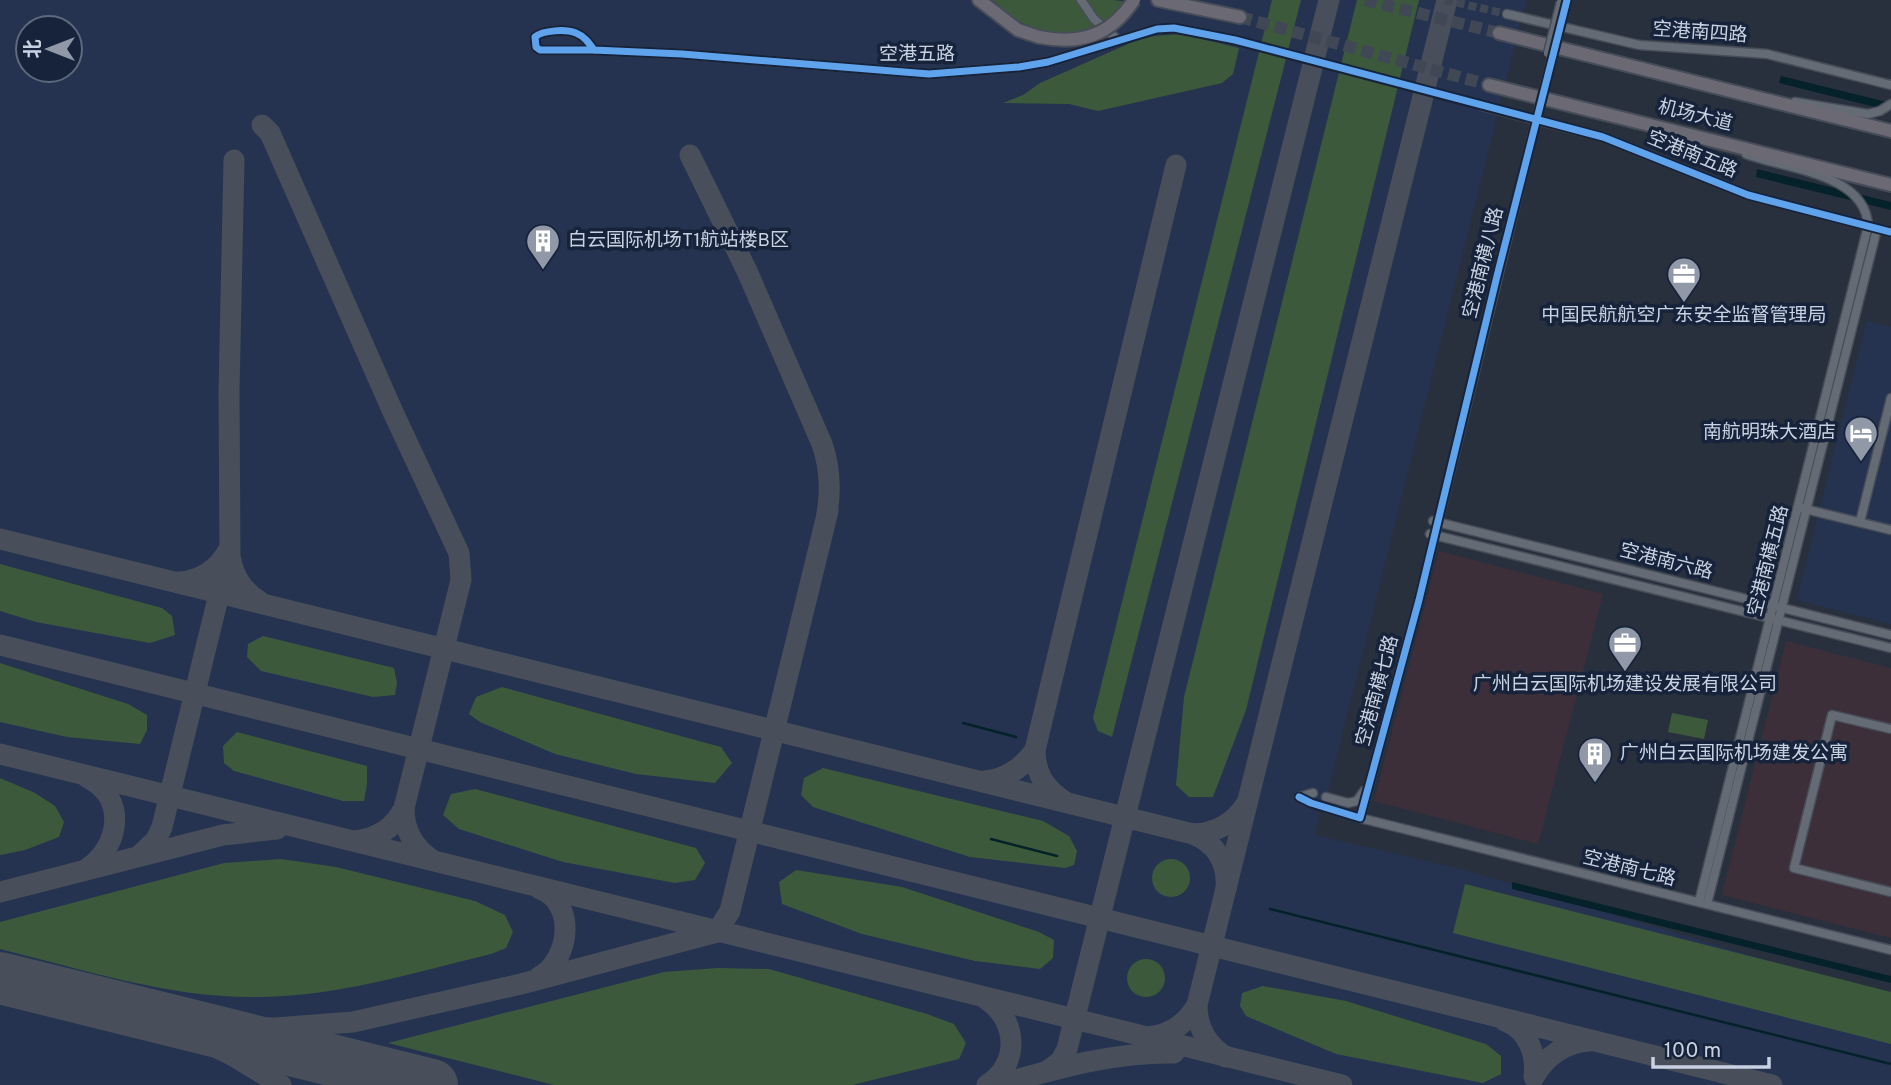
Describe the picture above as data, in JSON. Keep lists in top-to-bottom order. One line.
{"streets":{"highway":["机场大道"],"street":["空港南四路","空港五路","空港南五路","空港南横八路","空港南横五路","空港南六路","空港南横七路","空港南七路"]},"crossings":[["空港南五路","空港南横五路"],["空港南横八路","空港南六路"],["空港南横八路","空港南横七路"],["空港南横五路","空港南六路"],["空港南横五路","空港南七路"],["空港南六路","空港南横七路"],["空港南横七路","空港南七路"]],"places":{"building":["白云国际机场T1航站楼B区","广州白云国际机场建发公寓"],"office":["中国民航航空广东安全监督管理局","广州白云国际机场建设发展有限公司"],"hotel":["南航明珠大酒店"]},"scale_bar":"100 m","north":"left"}
